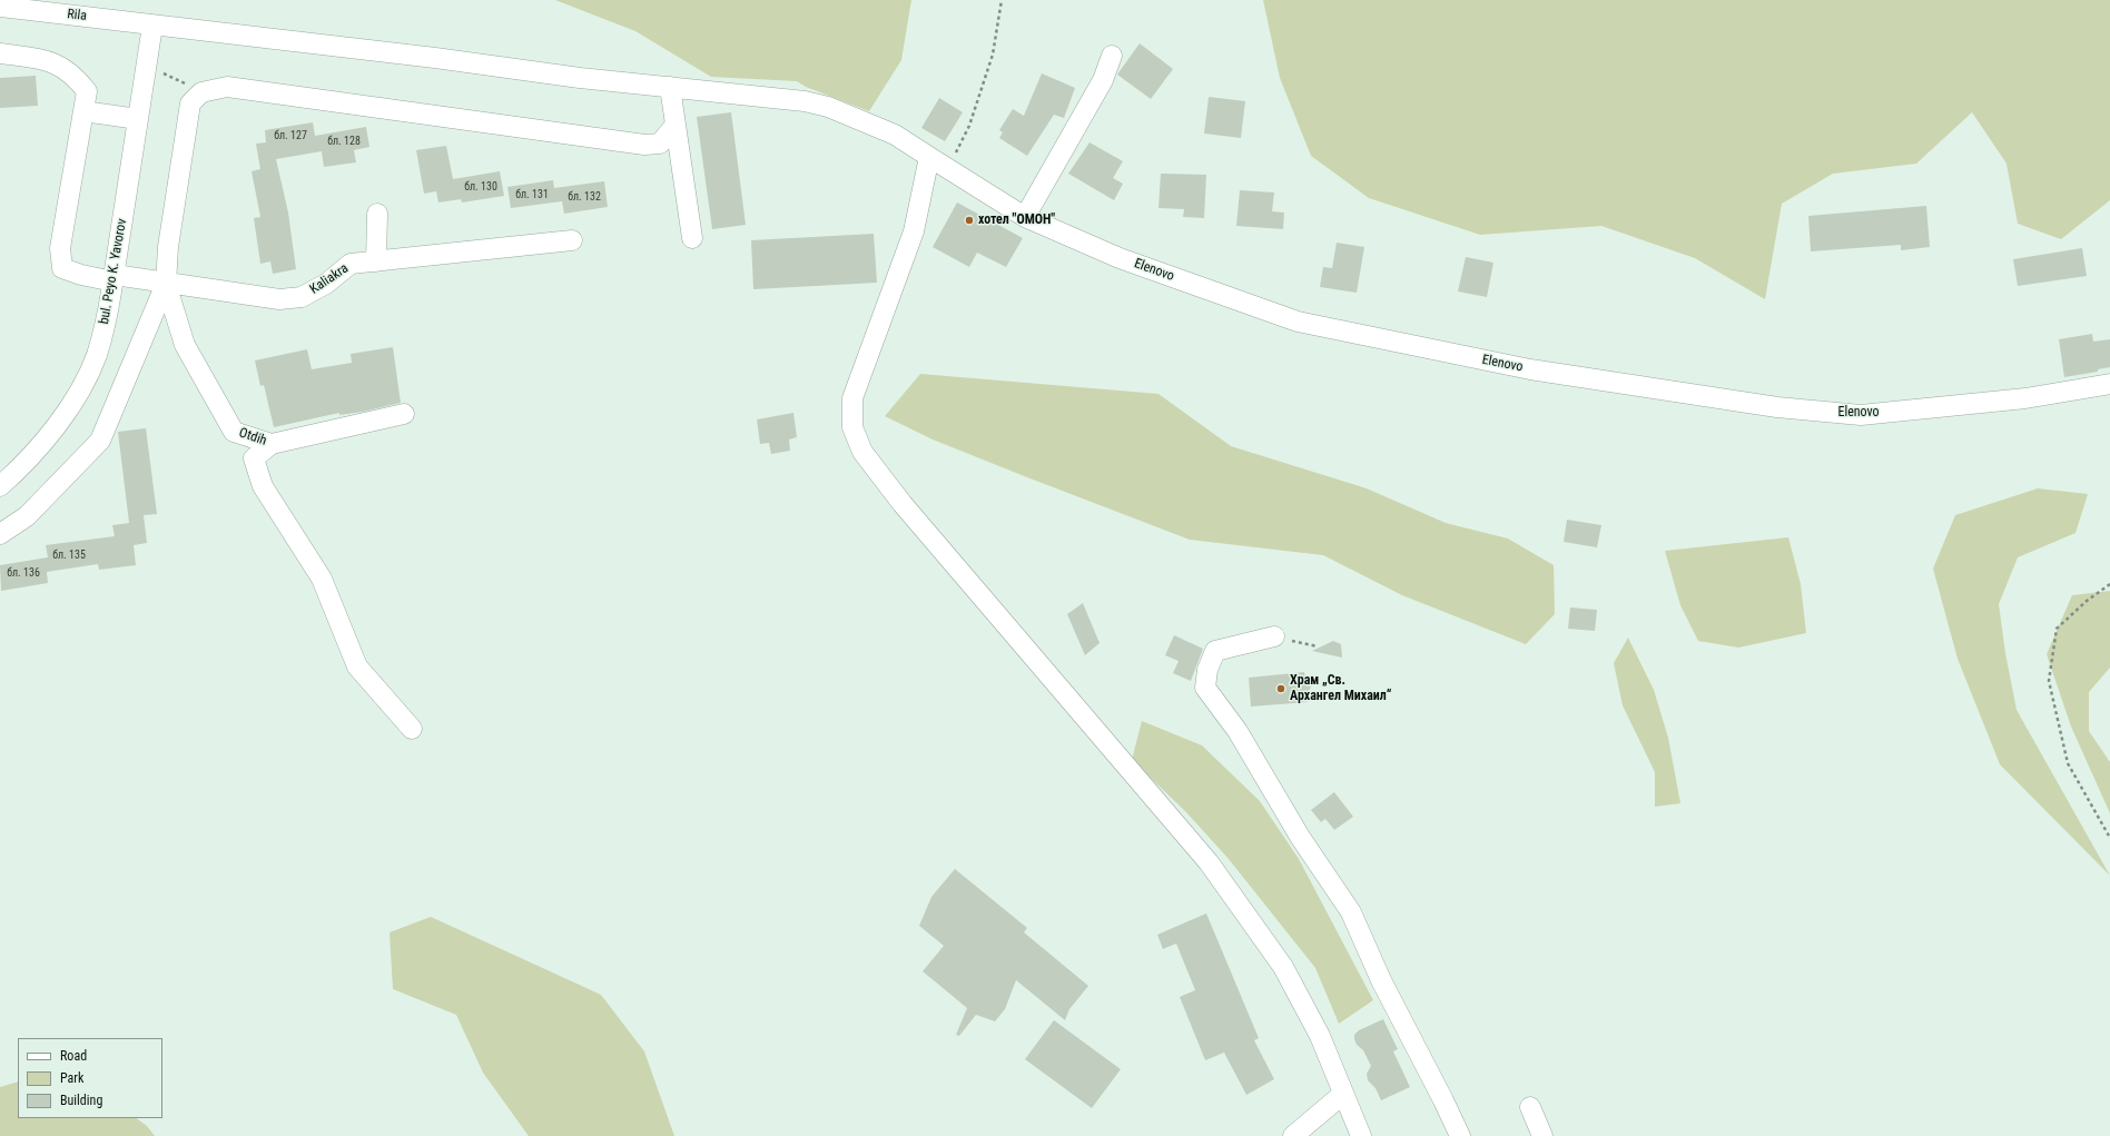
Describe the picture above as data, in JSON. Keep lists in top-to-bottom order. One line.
{"streets":{"street":["Rila","Elenovo","bul. Peyo K. Yavorov","Kaliakra","Otdih"]},"crossings":[["Rila","Elenovo"],["Rila","bul. Peyo K. Yavorov"],["bul. Peyo K. Yavorov","Kaliakra"],["Kaliakra","Otdih"]],"places":["хотел \"ОМОН\"","Храм „Св. Архангел Михаил“"],"house_numbers":["бл. 127","бл. 128","бл. 130","бл. 131","бл. 132","бл. 135","бл. 136"],"legend":["Road","Park","Building"]}
